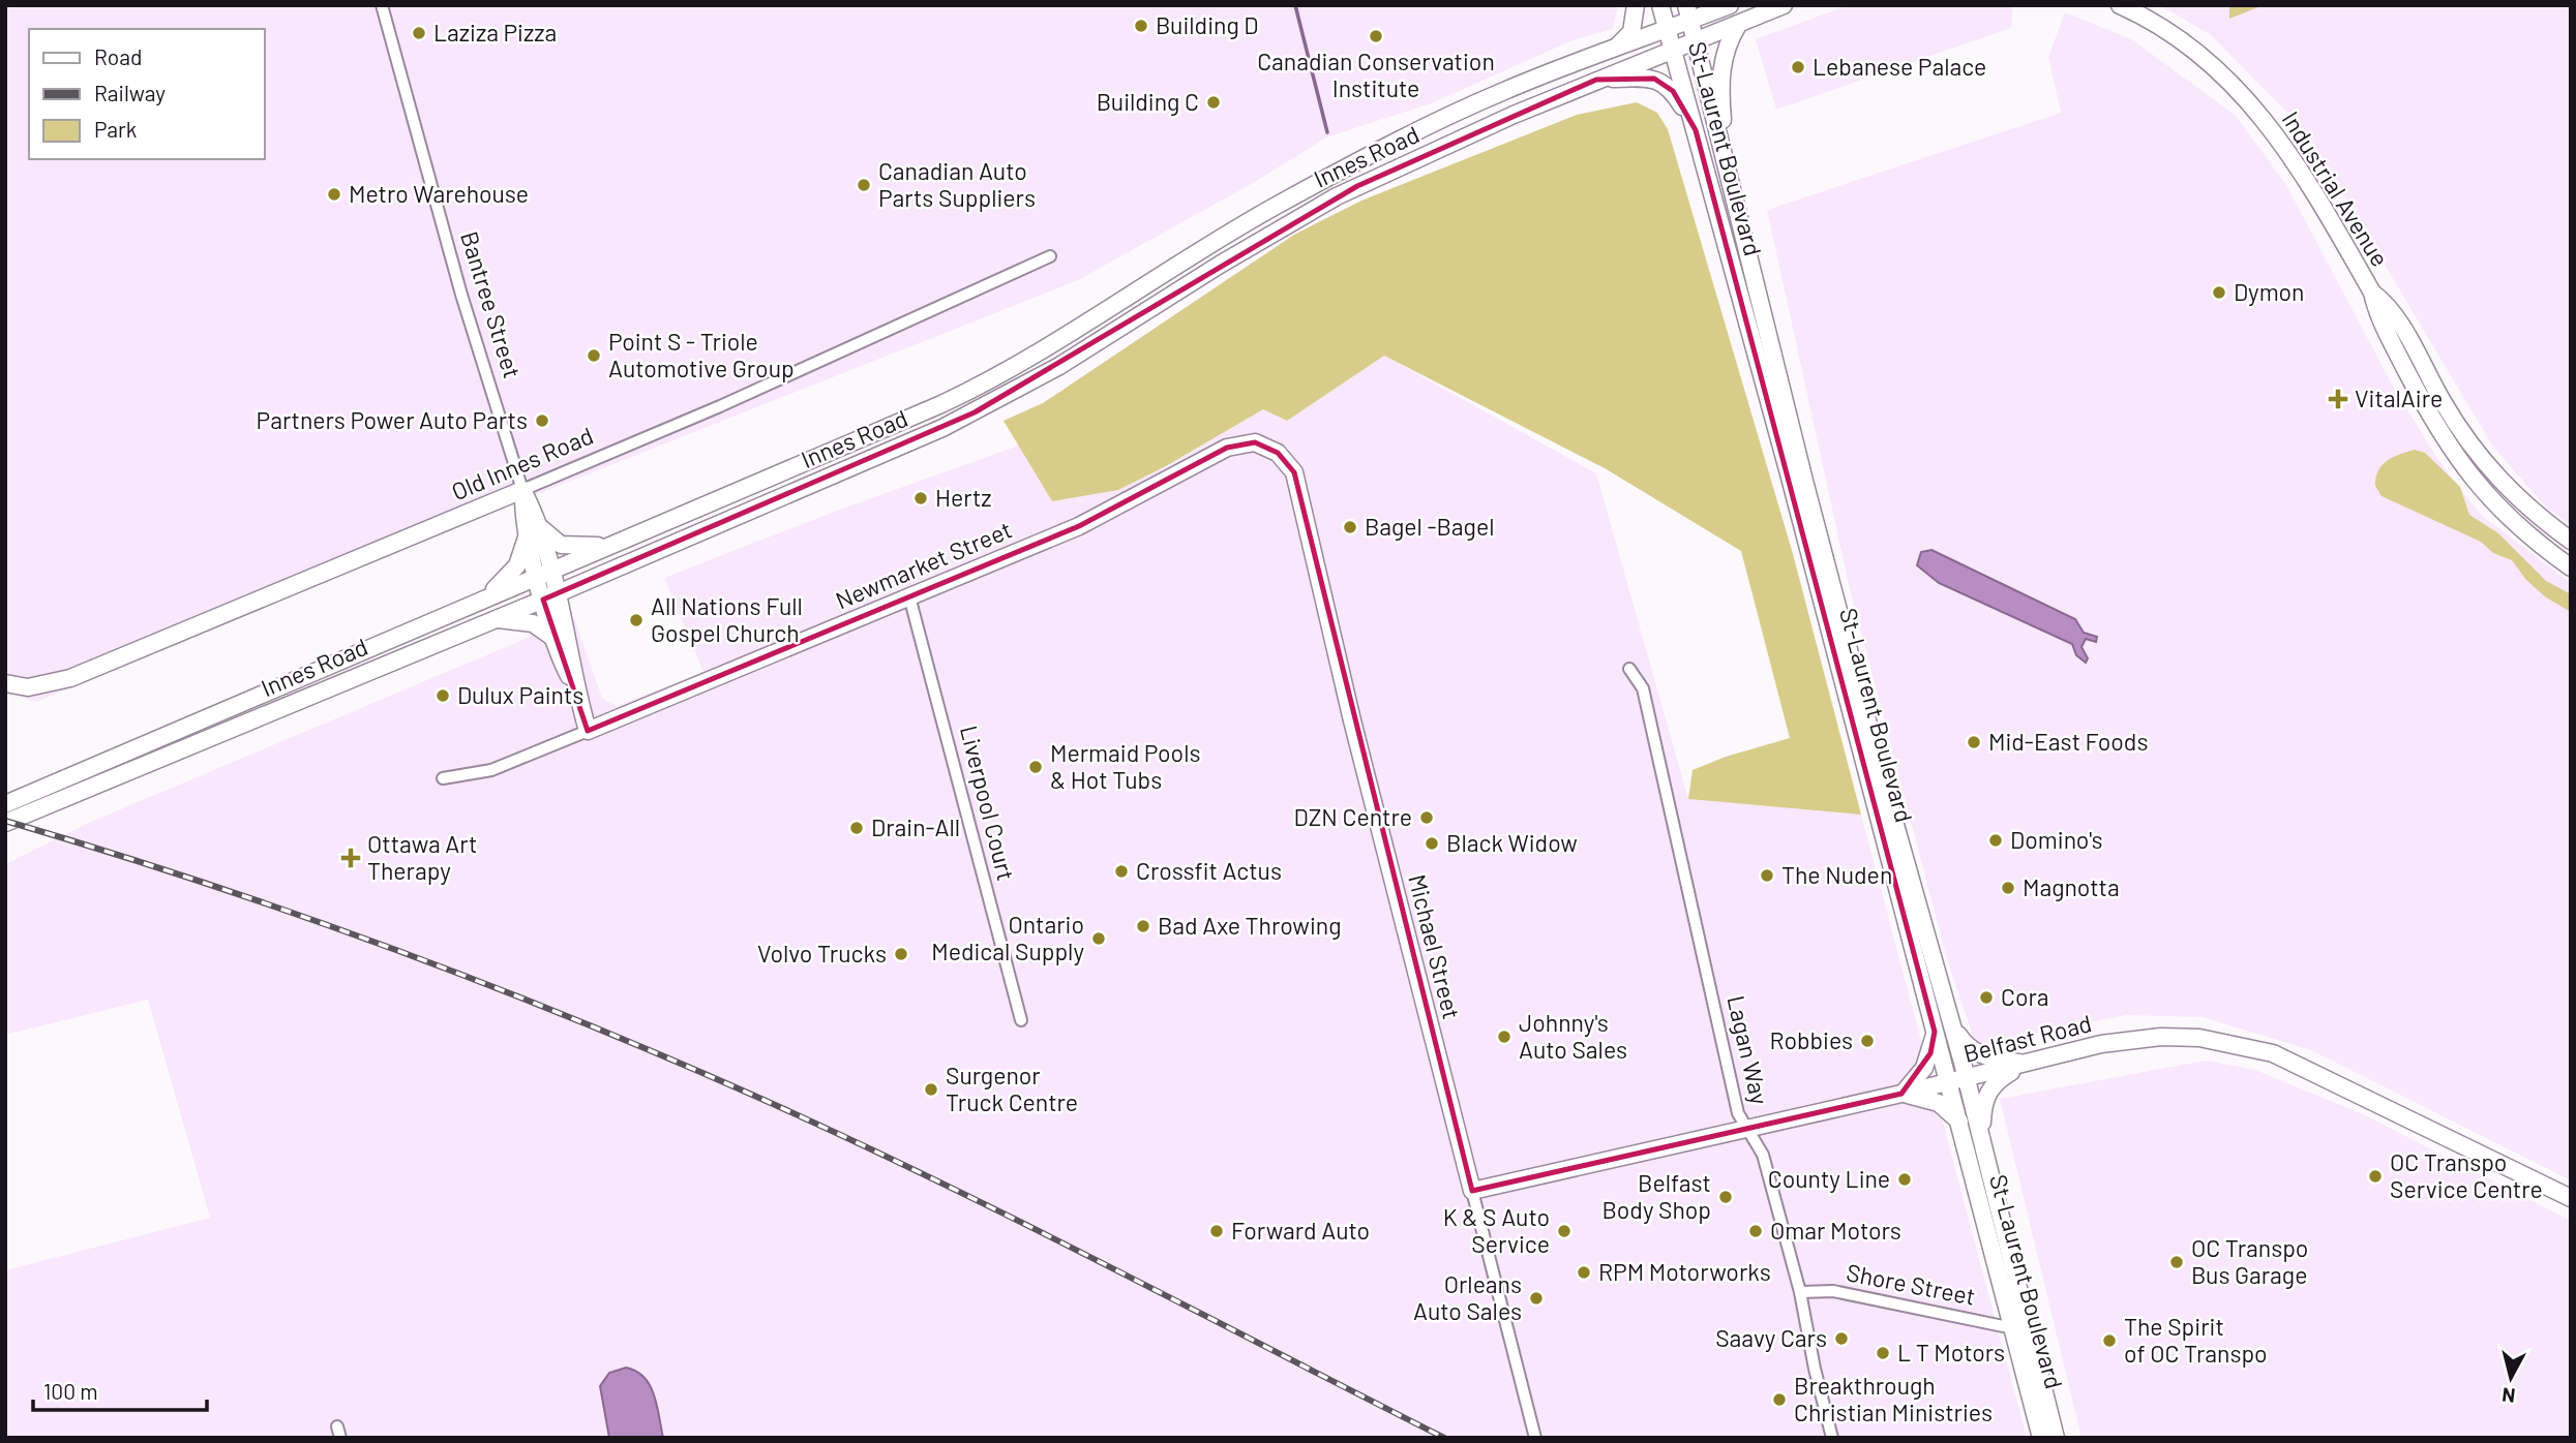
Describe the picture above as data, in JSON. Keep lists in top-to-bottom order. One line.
{"streets":{"main road":["St-Laurent Boulevard","Innes Road","Industrial Avenue","Bantree Street","Old Innes Road","Newmarket Street","Michael Street","Belfast Road"],"street":["Liverpool Court","Lagan Way","Shore Street"]},"crossings":[["St-Laurent Boulevard","Innes Road"],["St-Laurent Boulevard","Belfast Road"],["St-Laurent Boulevard","Shore Street"],["Innes Road","Bantree Street"],["Bantree Street","Old Innes Road"],["Bantree Street","Newmarket Street"],["Newmarket Street","Liverpool Court"],["Newmarket Street","Michael Street"],["Michael Street","Belfast Road"],["Belfast Road","Lagan Way"],["Lagan Way","Shore Street"]],"places":{"other":["Building D","Laziza Pizza","Canadian Conservation Institute","Lebanese Palace","Building C","Canadian Auto Parts Suppliers","Metro Warehouse","Dymon","Point S - Triole Automotive Group","Partners Power Auto Parts","Hertz","Bagel -Bagel","All Nations Full Gospel Church","Dulux Paints","Mid-East Foods","Mermaid Pools & Hot Tubs","DZN Centre","Drain-All","Domino's","Black Widow","Crossfit Actus","The Nuden","Magnotta","Bad Axe Throwing","Ontario Medical Supply","Volvo Trucks","Cora","Johnny's Auto Sales","Robbies","Surgenor Truck Centre","OC Transpo Service Centre","County Line","Belfast Body Shop","Forward Auto","K & S Auto Service","Omar Motors","OC Transpo Bus Garage","RPM Motorworks","Orleans Auto Sales","Saavy Cars","The Spirit of OC Transpo","L T Motors","Breakthrough Christian Ministries"],"health":["VitalAire","Ottawa Art Therapy"]},"legend":["Road","Railway","Park"],"scale_bar":"100 m","north":"bottom"}
